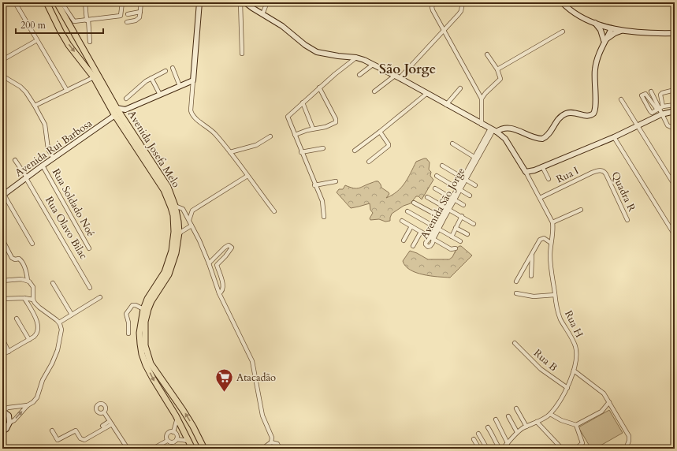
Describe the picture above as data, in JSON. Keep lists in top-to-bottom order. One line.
{"streets":{"main road":["Avenida Josefa Melo"],"street":["Avenida Rui Barbosa","Rua I","Quadra R","Rua Soldado Noé","Avenida São Jorge","Rua Olavo Bilac","Rua H","Rua B"]},"crossings":[["Avenida Rui Barbosa","Avenida Josefa Melo"],["Avenida Rui Barbosa","Rua Soldado Noé"],["Avenida Rui Barbosa","Rua Olavo Bilac"],["Rua I","Quadra R"],["Rua H","Rua B"]],"districts":["São Jorge"],"places":{"supermarket":["Atacadão"]},"scale_bar":"200 m"}
